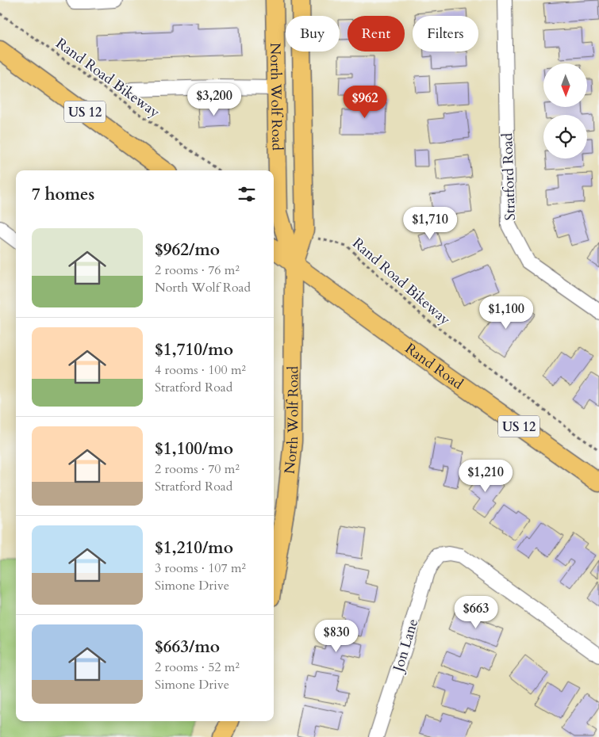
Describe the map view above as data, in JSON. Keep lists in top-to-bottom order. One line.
{"streets":{"main road":["North Wolf Road","US 12","Rand Road"],"street":["Stratford Road","Jon Lane"],"path":["Rand Road Bikeway"]},"crossings":[["North Wolf Road","Rand Road"]],"north":"bottom","page":{"chip":["Buy","Rent","Filters"],"price":["$3,200","$962","$1,710","$1,100","$1,210","$663","$830"],"heading":"7 homes","list":[{"name":"$962/mo","note":"2 rooms · 76 m² · North Wolf Road"},{"name":"$1,710/mo","note":"4 rooms · 100 m² · Stratford Road"},{"name":"$1,100/mo","note":"2 rooms · 70 m² · Stratford Road"},{"name":"$1,210/mo","note":"3 rooms · 107 m² · Simone Drive"},{"name":"$663/mo","note":"2 rooms · 52 m² · Simone Drive"}]}}
